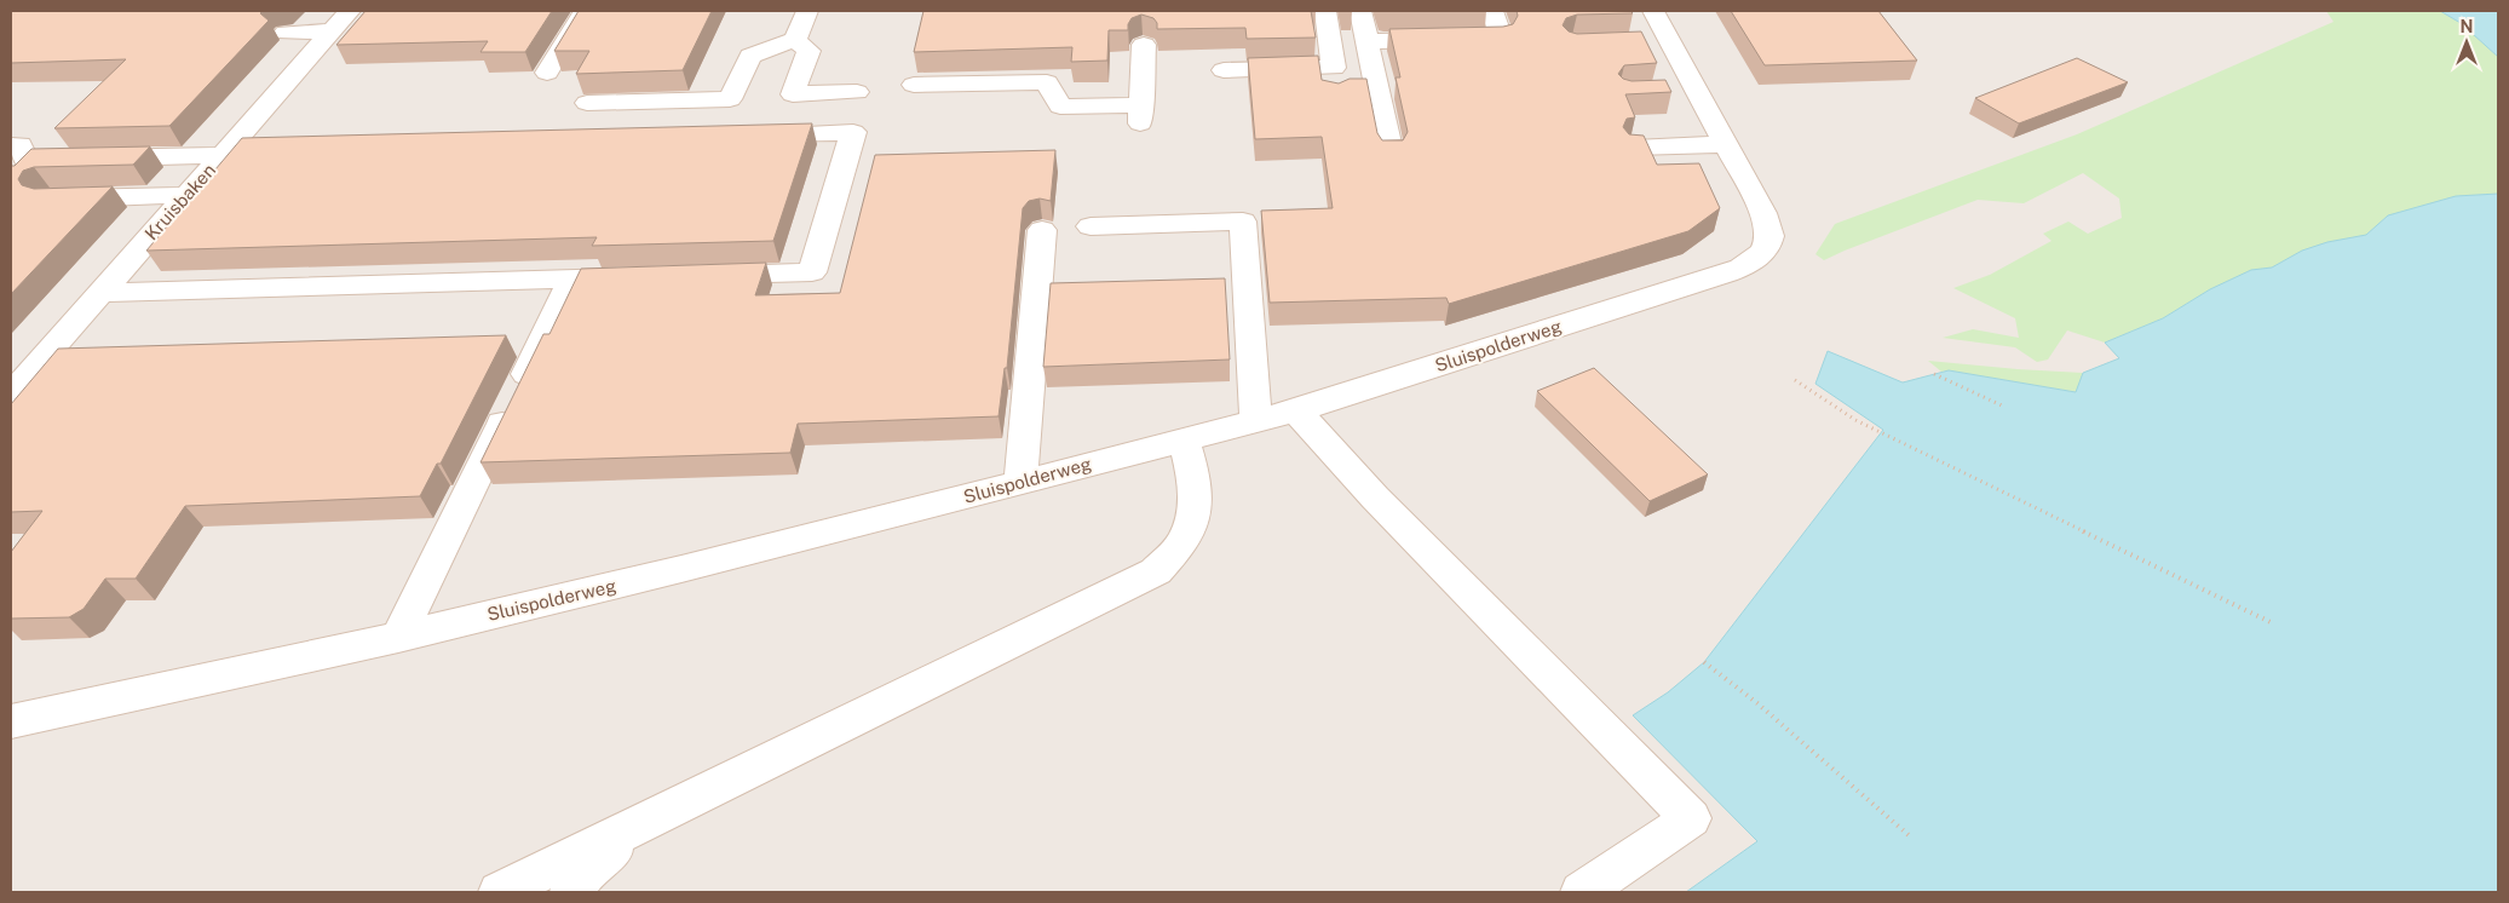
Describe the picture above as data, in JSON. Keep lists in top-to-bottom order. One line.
{"streets":{"street":["Kruisbaken","Sluispolderweg"]},"north":"top"}
